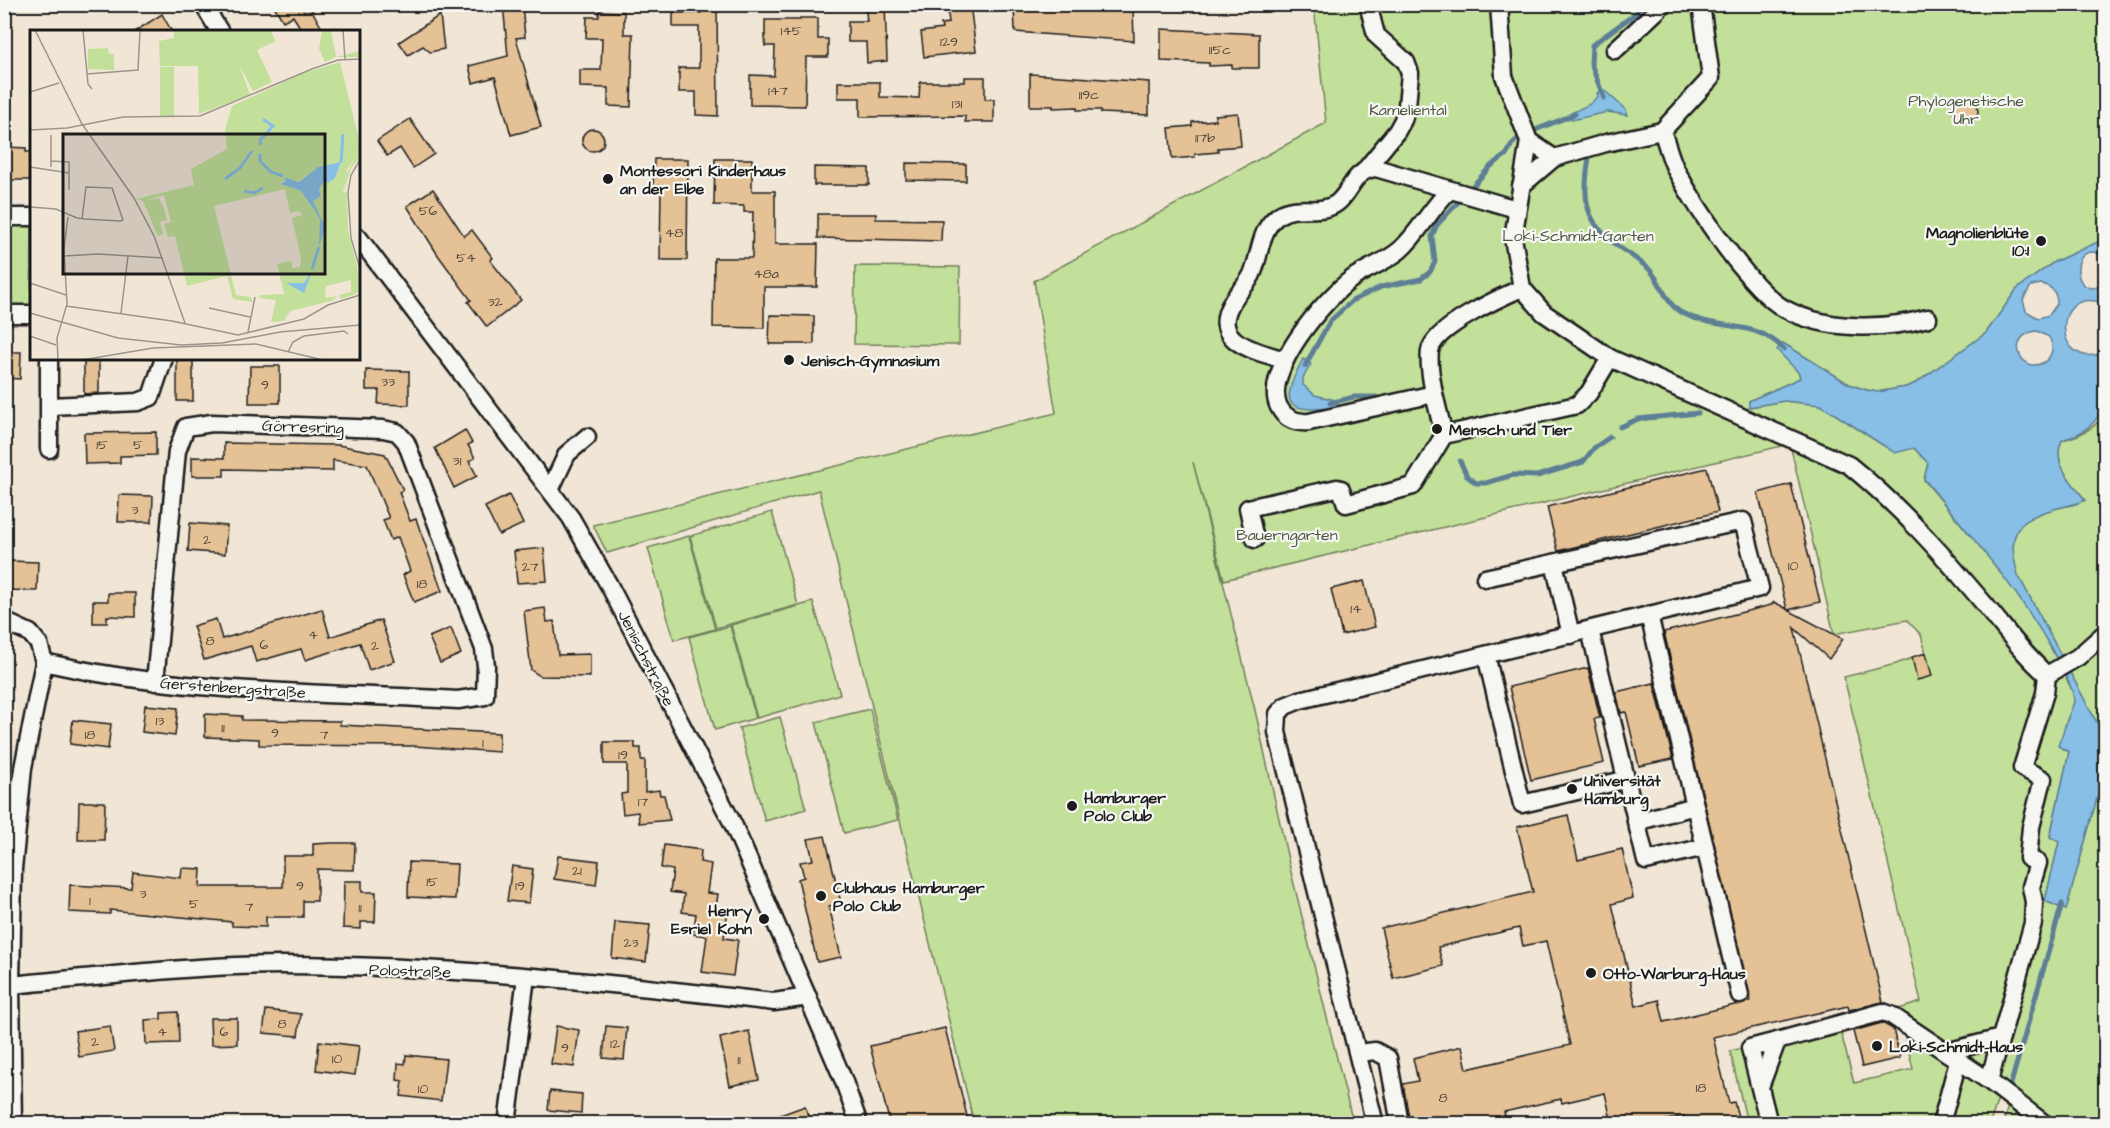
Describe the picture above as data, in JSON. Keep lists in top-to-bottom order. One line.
{"streets":{"street":["Görresring","Jenischstraße","Gerstenbergstraße","Polostraße"]},"crossings":[["Görresring","Gerstenbergstraße"],["Jenischstraße","Polostraße"]],"parks":["Phylogenetische Uhr","Kameliental","Loki-Schmidt-Garten","Bauerngarten"],"places":["Montessori Kinderhaus an der Elbe","Magnolienblüte 10:1","Jenisch-Gymnasium","Mensch und Tier","Universität Hamburg","Hamburger Polo Club","Clubhaus Hamburger Polo Club","Henry Esriel Kohn","Otto-Warburg-Haus","Loki-Schmidt-Haus"],"house_numbers":["145","129","115c","147","119c","131","117b","56","48","54","48a","32","33","9","15","5","31","3","2","10","27","18","14","4","8","6","2","13","11","9","18","7","1","19","17","21","15","9","19","3","1","5","7","11","23","8","4","6","2","12","9","10","11","18","10","8"]}
